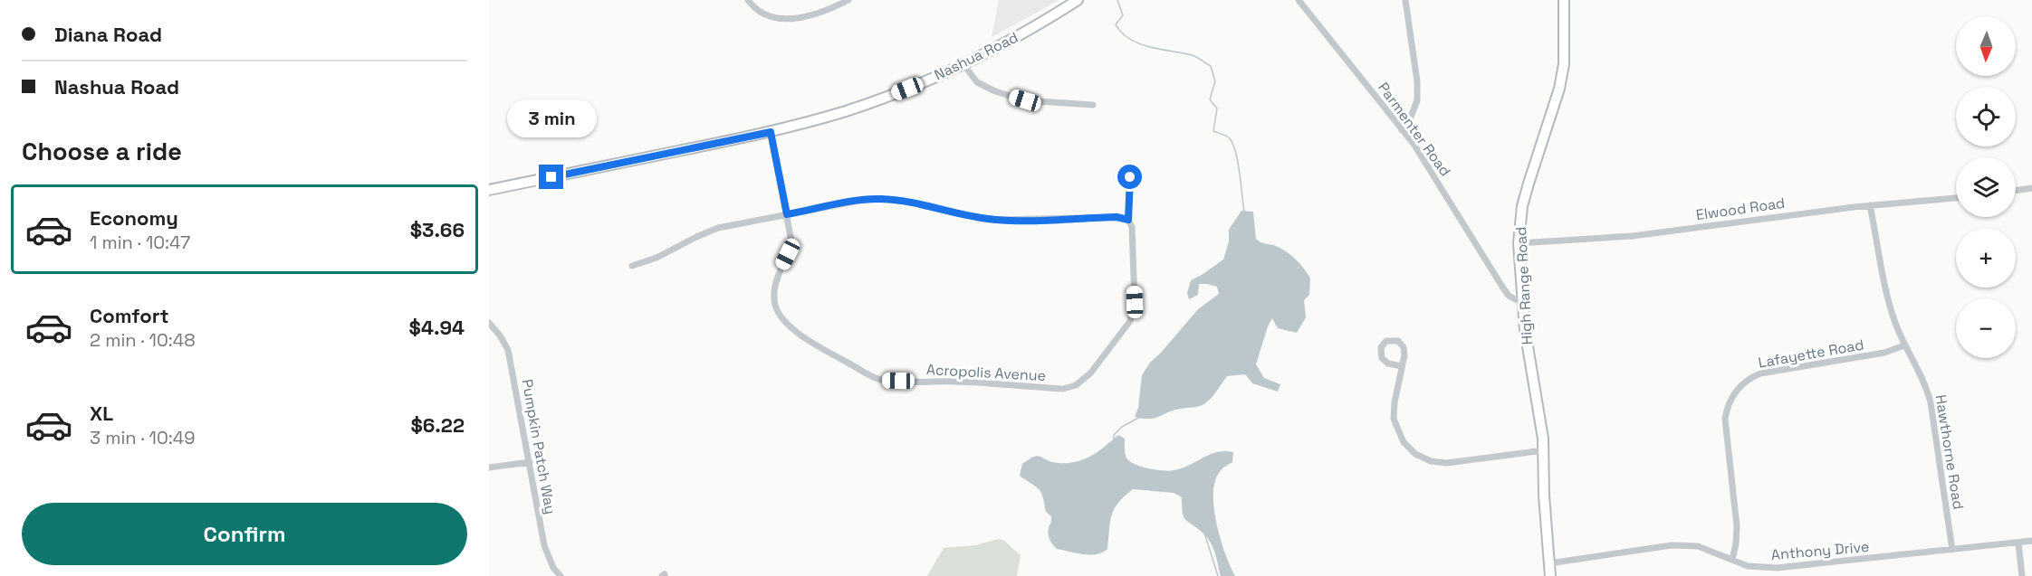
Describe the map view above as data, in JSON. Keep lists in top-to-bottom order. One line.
{"streets":{"main road":["Nashua Road","High Range Road"],"street":["Parmenter Road","Elwood Road","Lafayette Road","Acropolis Avenue","Pumpkin Patch Way","Hawthorne Road","Anthony Drive"]},"crossings":[["Nashua Road","Acropolis Avenue"],["Parmenter Road","High Range Road"],["Elwood Road","High Range Road"],["Elwood Road","Hawthorne Road"],["High Range Road","Anthony Drive"],["Lafayette Road","Hawthorne Road"],["Lafayette Road","Anthony Drive"],["Hawthorne Road","Anthony Drive"]],"north":"bottom","page":{"banner":["Diana Road","Nashua Road"],"map_buttons":["+","−"],"bubble":"3 min","heading":"Choose a ride","list":[{"name":"Economy","note":"1 min · 10:47","value":"$3.66"},{"name":"Comfort","note":"2 min · 10:48","value":"$4.94"},{"name":"XL","note":"3 min · 10:49","value":"$6.22"}],"buttons":"Confirm"}}
